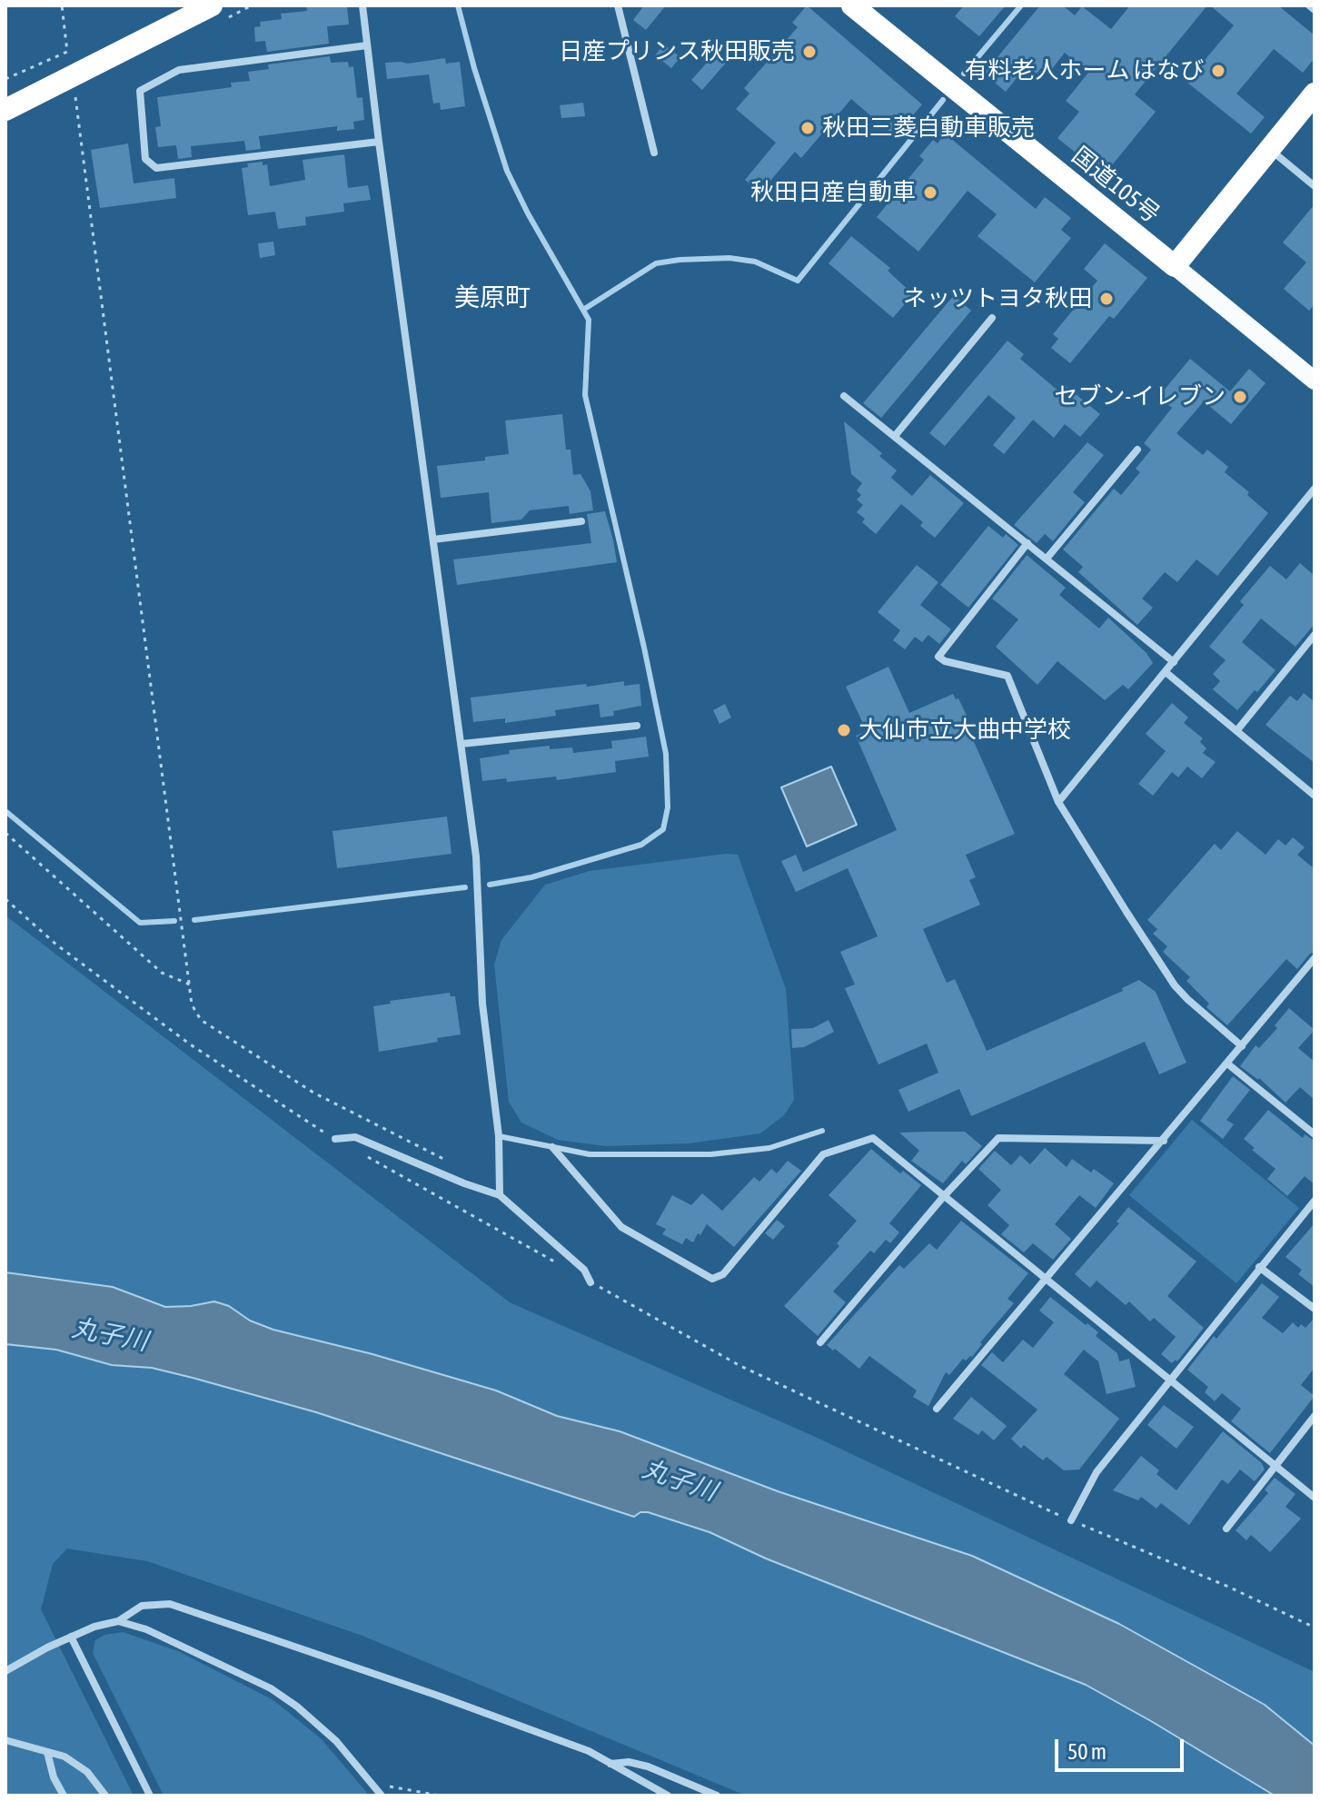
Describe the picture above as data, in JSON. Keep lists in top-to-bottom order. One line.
{"streets":{"highway":["国道105号"]},"districts":["美原町"],"water":["丸子川"],"places":["日産プリンス秋田販売","有料老人ホーム はなび","秋田三菱自動車販売","秋田日産自動車","ネッツトヨタ秋田","セブン-イレブン","大仙市立大曲中学校"],"scale_bar":"50 m"}
